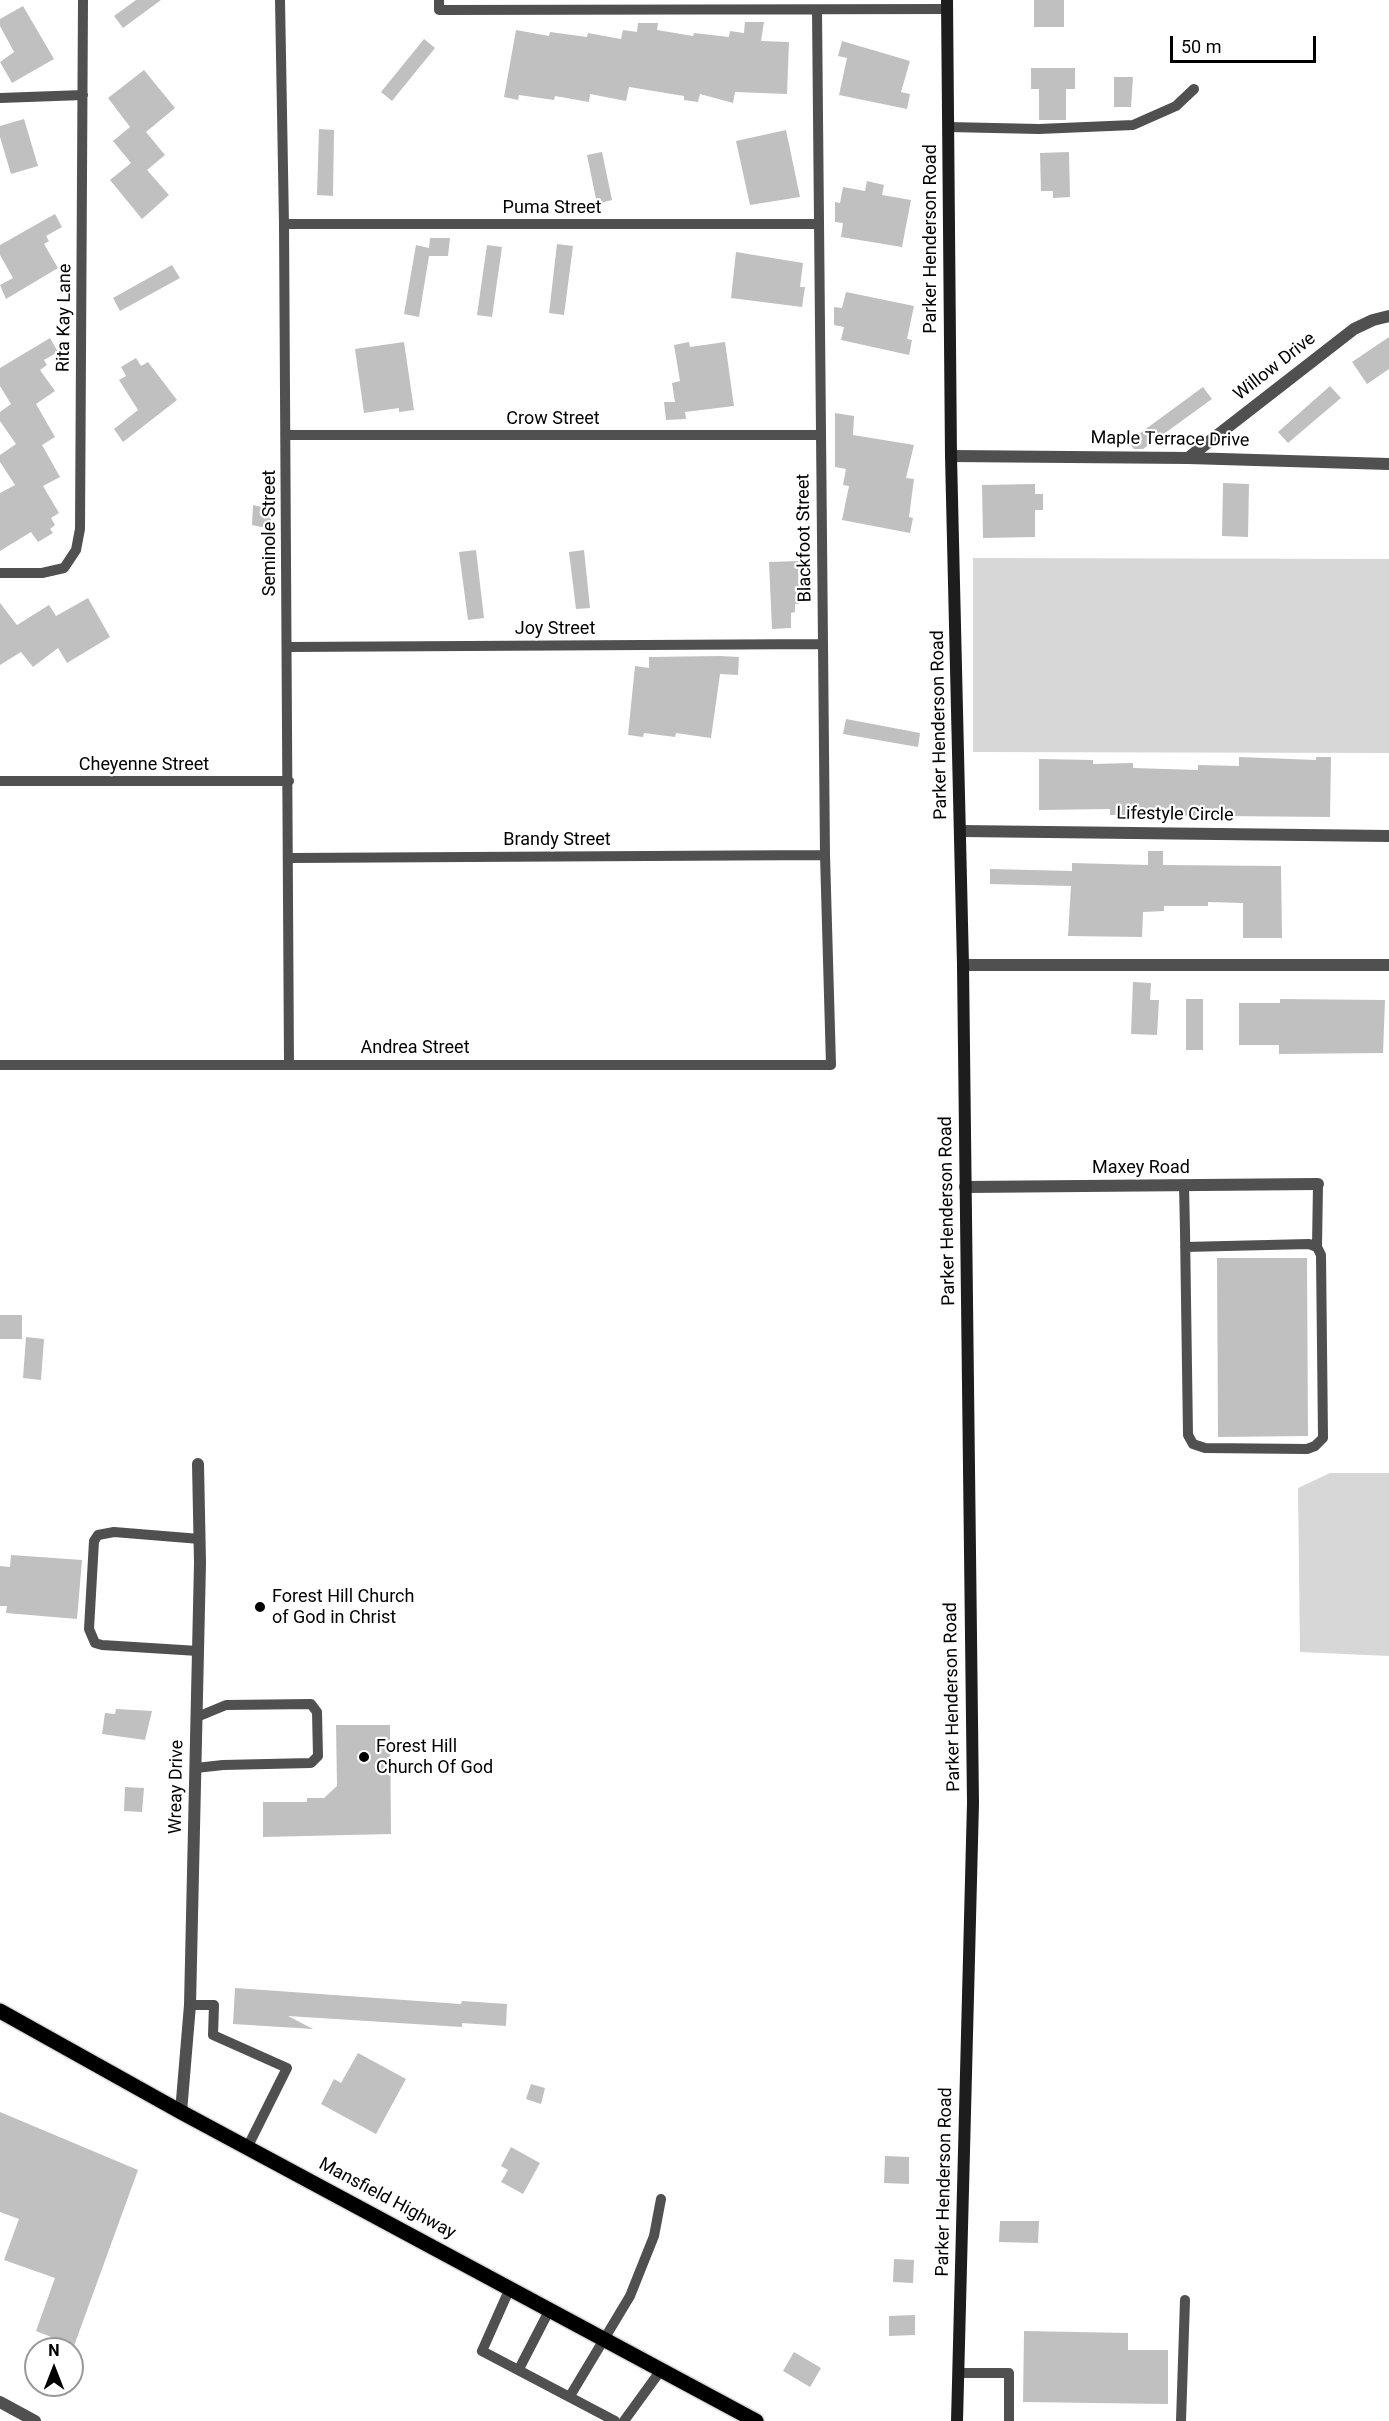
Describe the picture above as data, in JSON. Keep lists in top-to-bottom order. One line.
{"streets":{"main road":["Mansfield Highway"],"street":["Parker Henderson Road","Willow Drive","Maple Terrace Drive","Lifestyle Circle","Maxey Road","Wreay Drive"],"lane":["Puma Street","Rita Kay Lane","Crow Street","Seminole Street","Blackfoot Street","Joy Street","Cheyenne Street","Brandy Street","Andrea Street"]},"crossings":[["Puma Street","Seminole Street"],["Puma Street","Blackfoot Street"],["Parker Henderson Road","Maple Terrace Drive"],["Parker Henderson Road","Lifestyle Circle"],["Parker Henderson Road","Maxey Road"],["Willow Drive","Maple Terrace Drive"],["Crow Street","Seminole Street"],["Crow Street","Blackfoot Street"],["Seminole Street","Joy Street"],["Seminole Street","Cheyenne Street"],["Seminole Street","Brandy Street"],["Seminole Street","Andrea Street"],["Blackfoot Street","Joy Street"],["Blackfoot Street","Brandy Street"],["Blackfoot Street","Andrea Street"],["Wreay Drive","Mansfield Highway"]],"places":["Forest Hill Church of God in Christ","Forest Hill Church Of God"],"scale_bar":"50 m","north":"top"}
